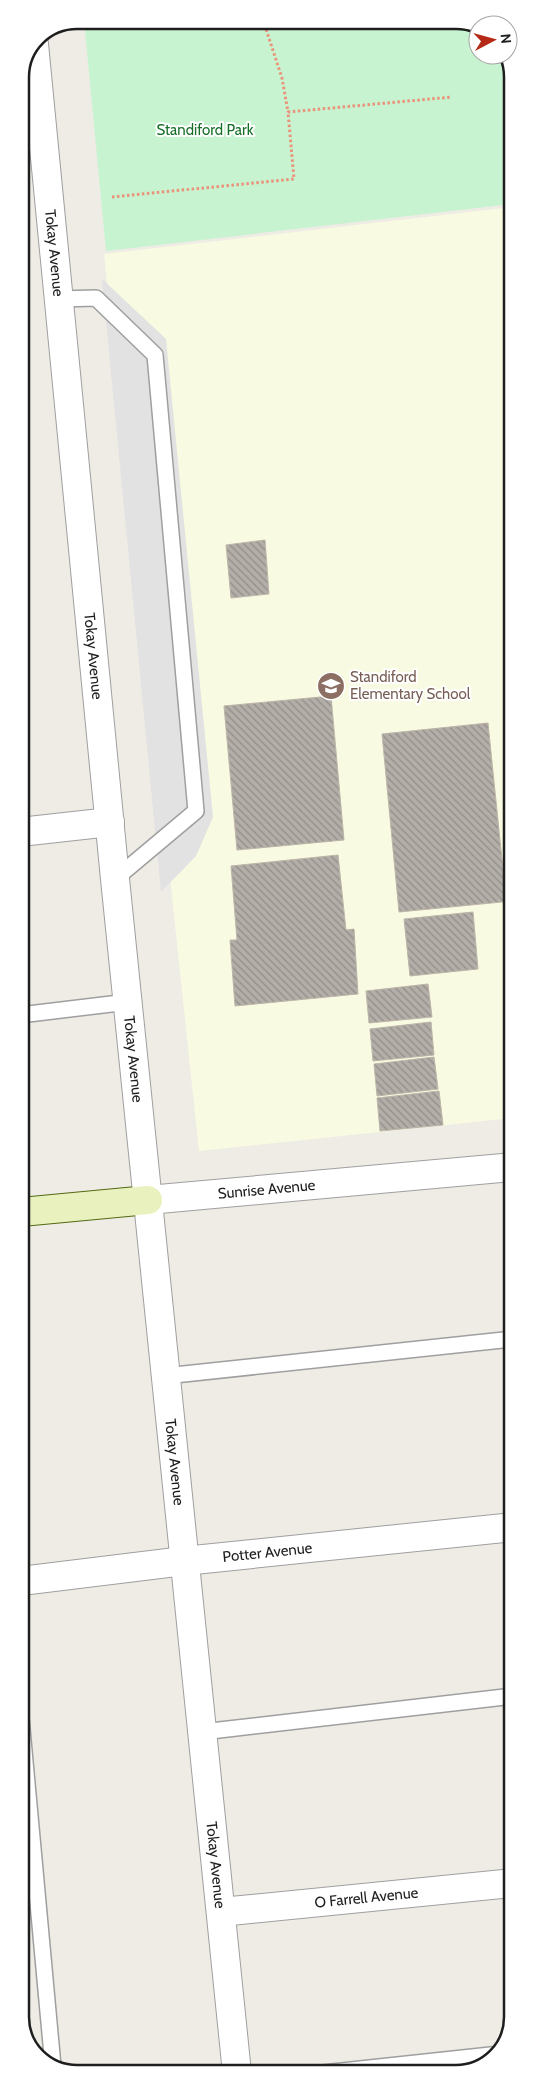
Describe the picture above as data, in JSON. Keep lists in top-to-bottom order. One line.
{"streets":{"street":["Tokay Avenue","Sunrise Avenue","Potter Avenue","O Farrell Avenue"]},"crossings":[["Tokay Avenue","Sunrise Avenue"],["Tokay Avenue","Potter Avenue"],["Tokay Avenue","O Farrell Avenue"]],"parks":["Standiford Park"],"places":{"school or university":["Standiford Elementary School"]},"north":"right"}
